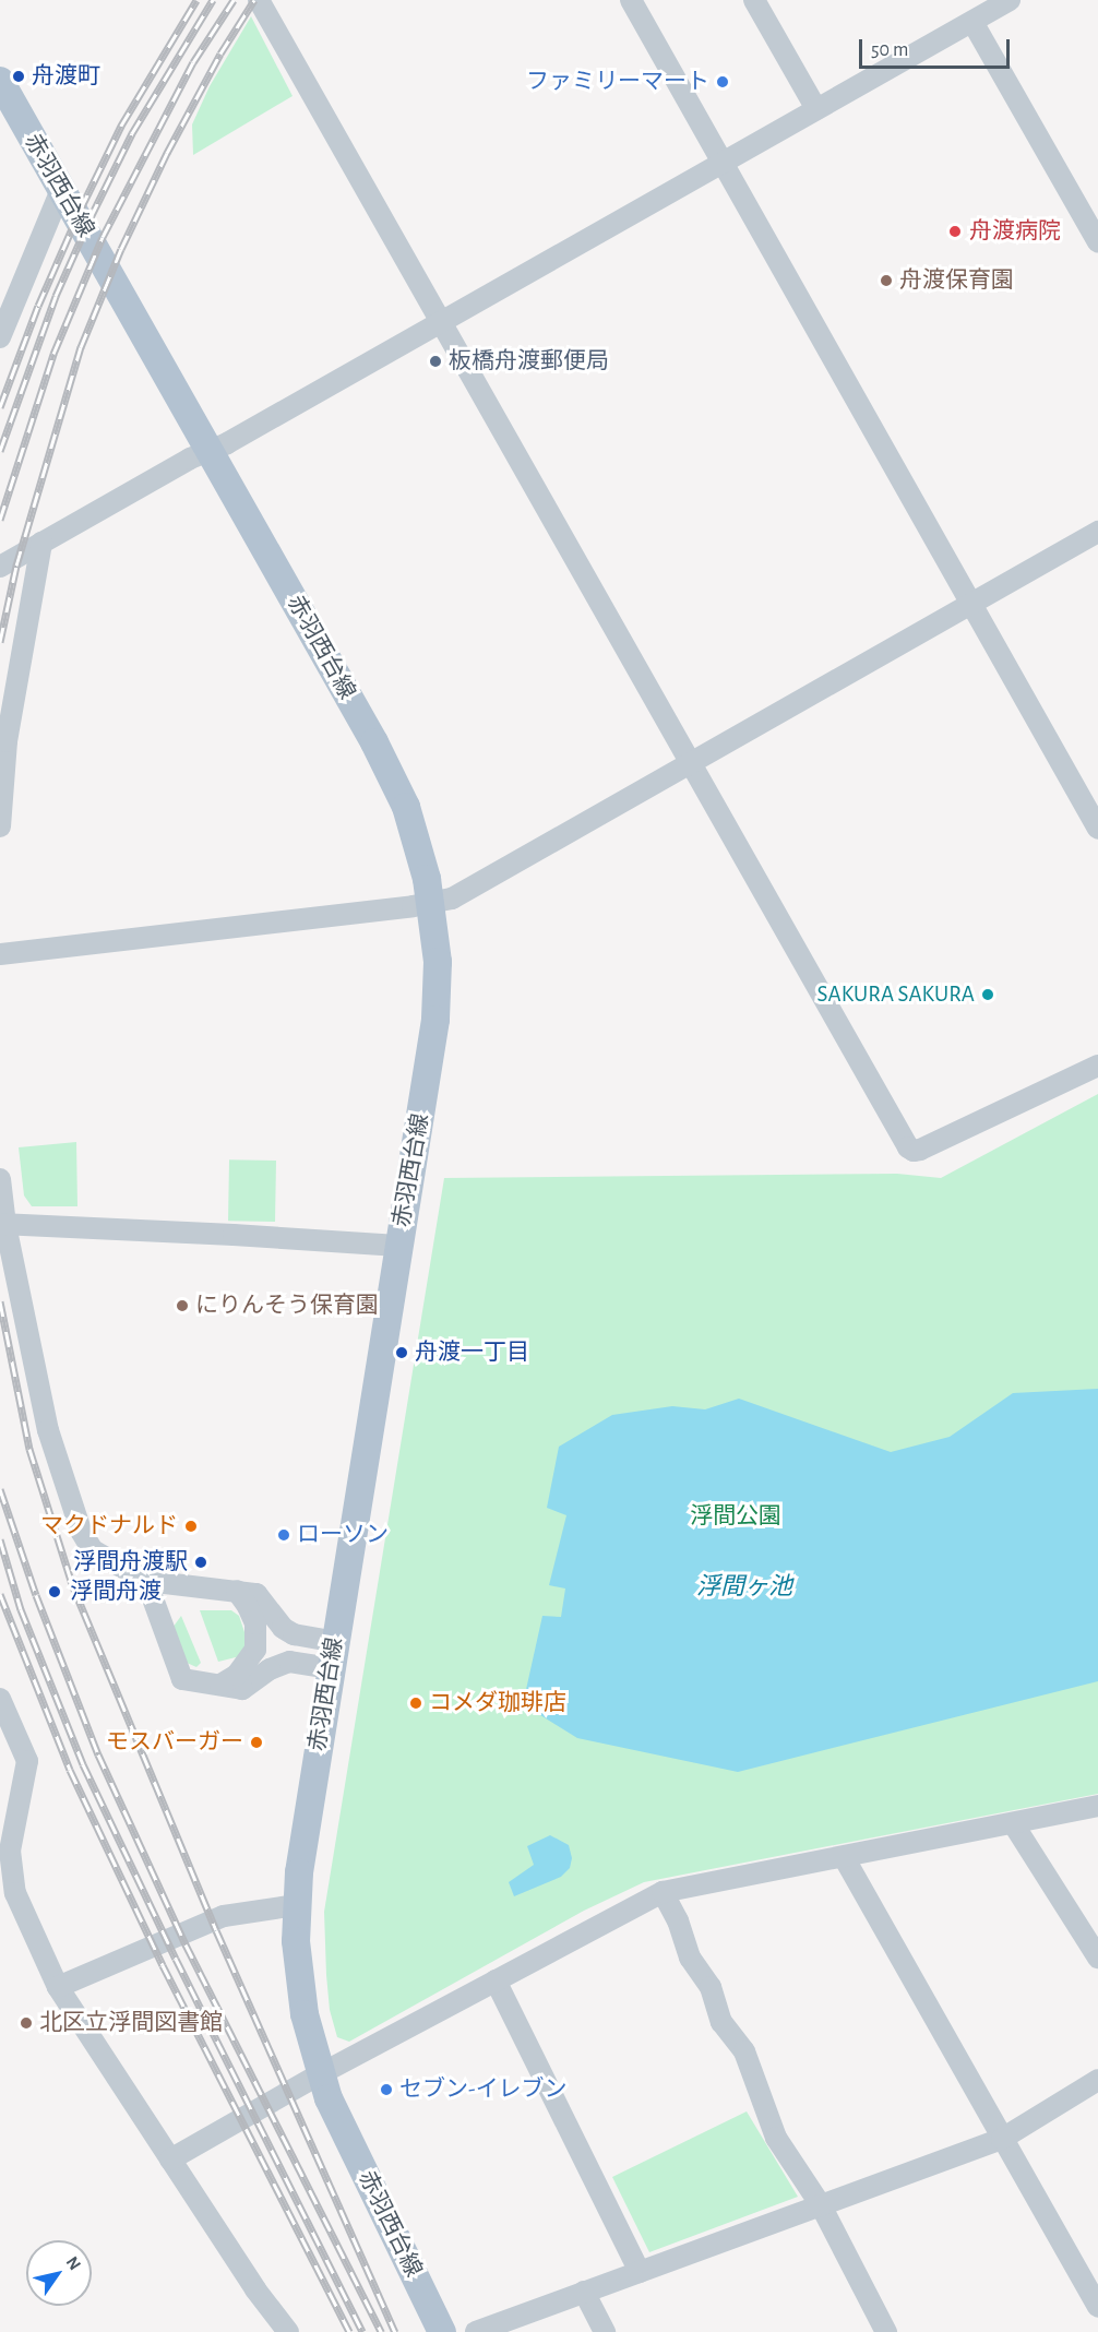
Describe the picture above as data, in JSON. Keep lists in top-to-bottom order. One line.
{"streets":{"main road":["赤羽西台線"]},"water":["浮間ヶ池"],"parks":["浮間公園"],"places":["舟渡町","ファミリーマート","舟渡病院","舟渡保育園","板橋舟渡郵便局","SAKURA SAKURA","にりんそう保育園","舟渡一丁目","マクドナルド","ローソン","浮間舟渡駅","浮間舟渡","コメダ珈琲店","モスバーガー","北区立浮間図書館","セブン-イレブン"],"scale_bar":"50 m","north":"top right"}
